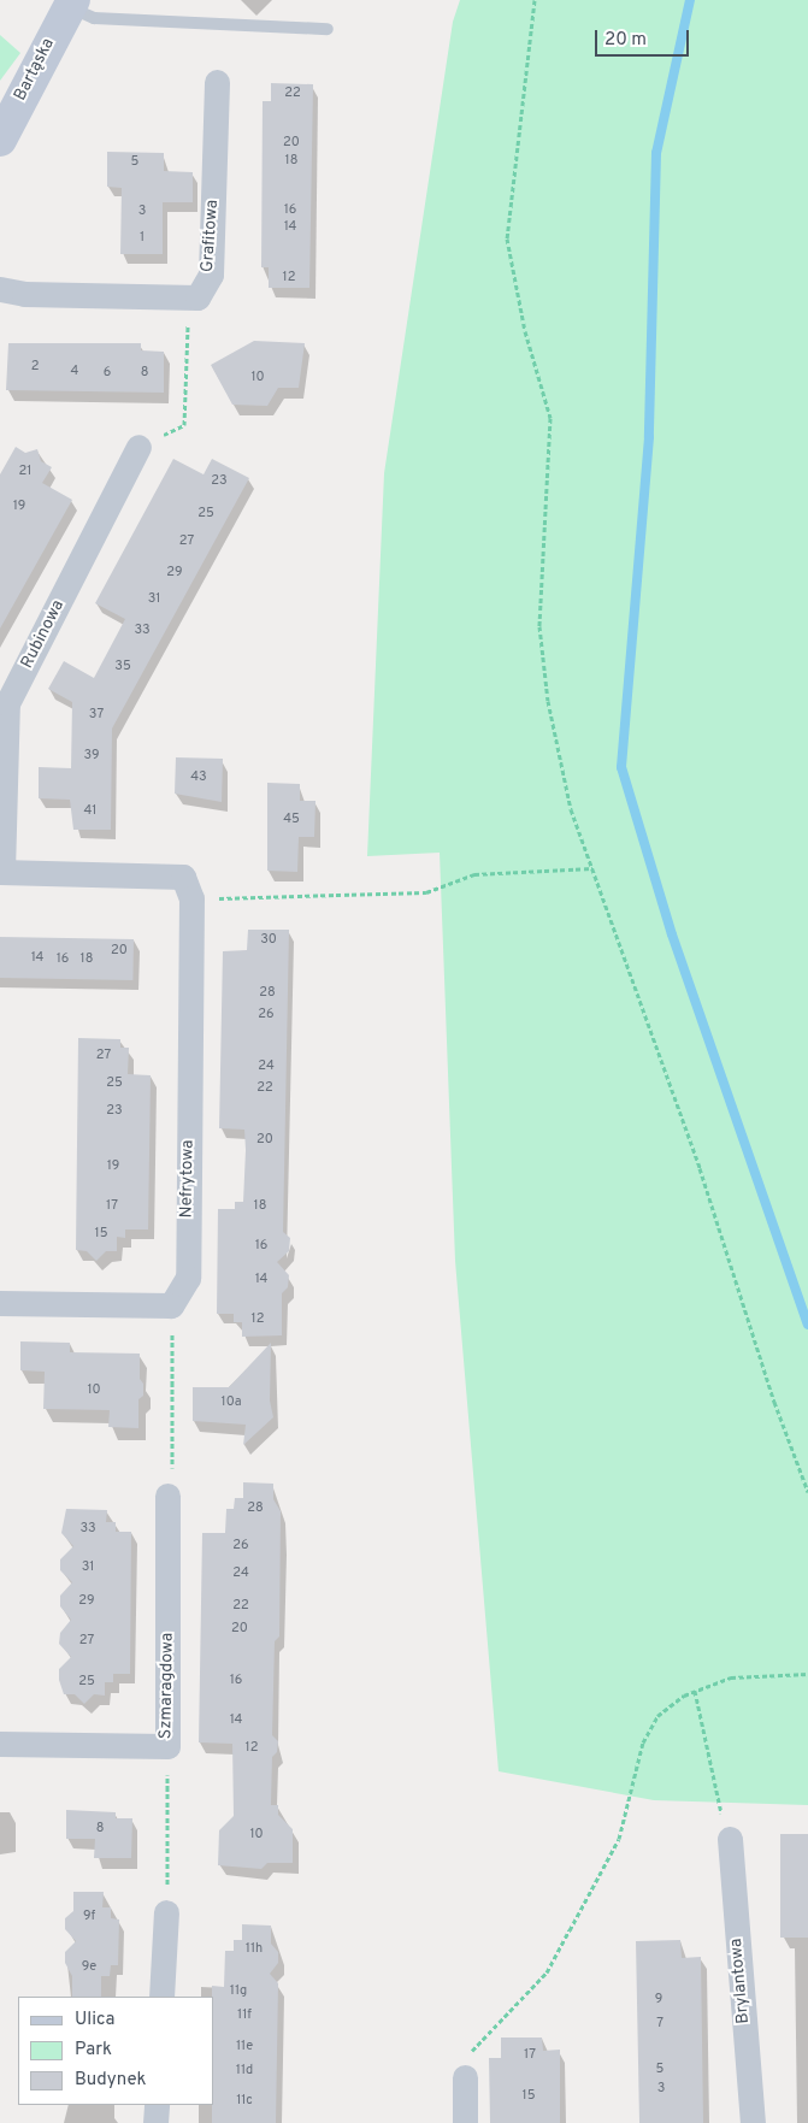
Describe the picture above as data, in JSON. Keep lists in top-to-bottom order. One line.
{"streets":{"street":["Bartąska","Grafitowa","Rubinowa","Nefrytowa","Szmaragdowa","Brylantowa"]},"crossings":[["Rubinowa","Nefrytowa"]],"house_numbers":["22","20","18","5","16","3","14","1","12","2","4","6","8","10","21","23","19","25","27","29","31","33","35","37","39","43","41","45","30","20","14","16","18","28","26","27","24","25","22","23","20","19","17","18","15","16","14","12","10","10a","28","33","26","31","24","29","22","20","27","16","25","14","12","8","10","9f","11h","9e","11g","9","11f","7","11e","17","5","11d","3","15","11c"],"legend":["Ulica","Park","Budynek"],"scale_bar":"20 m"}
